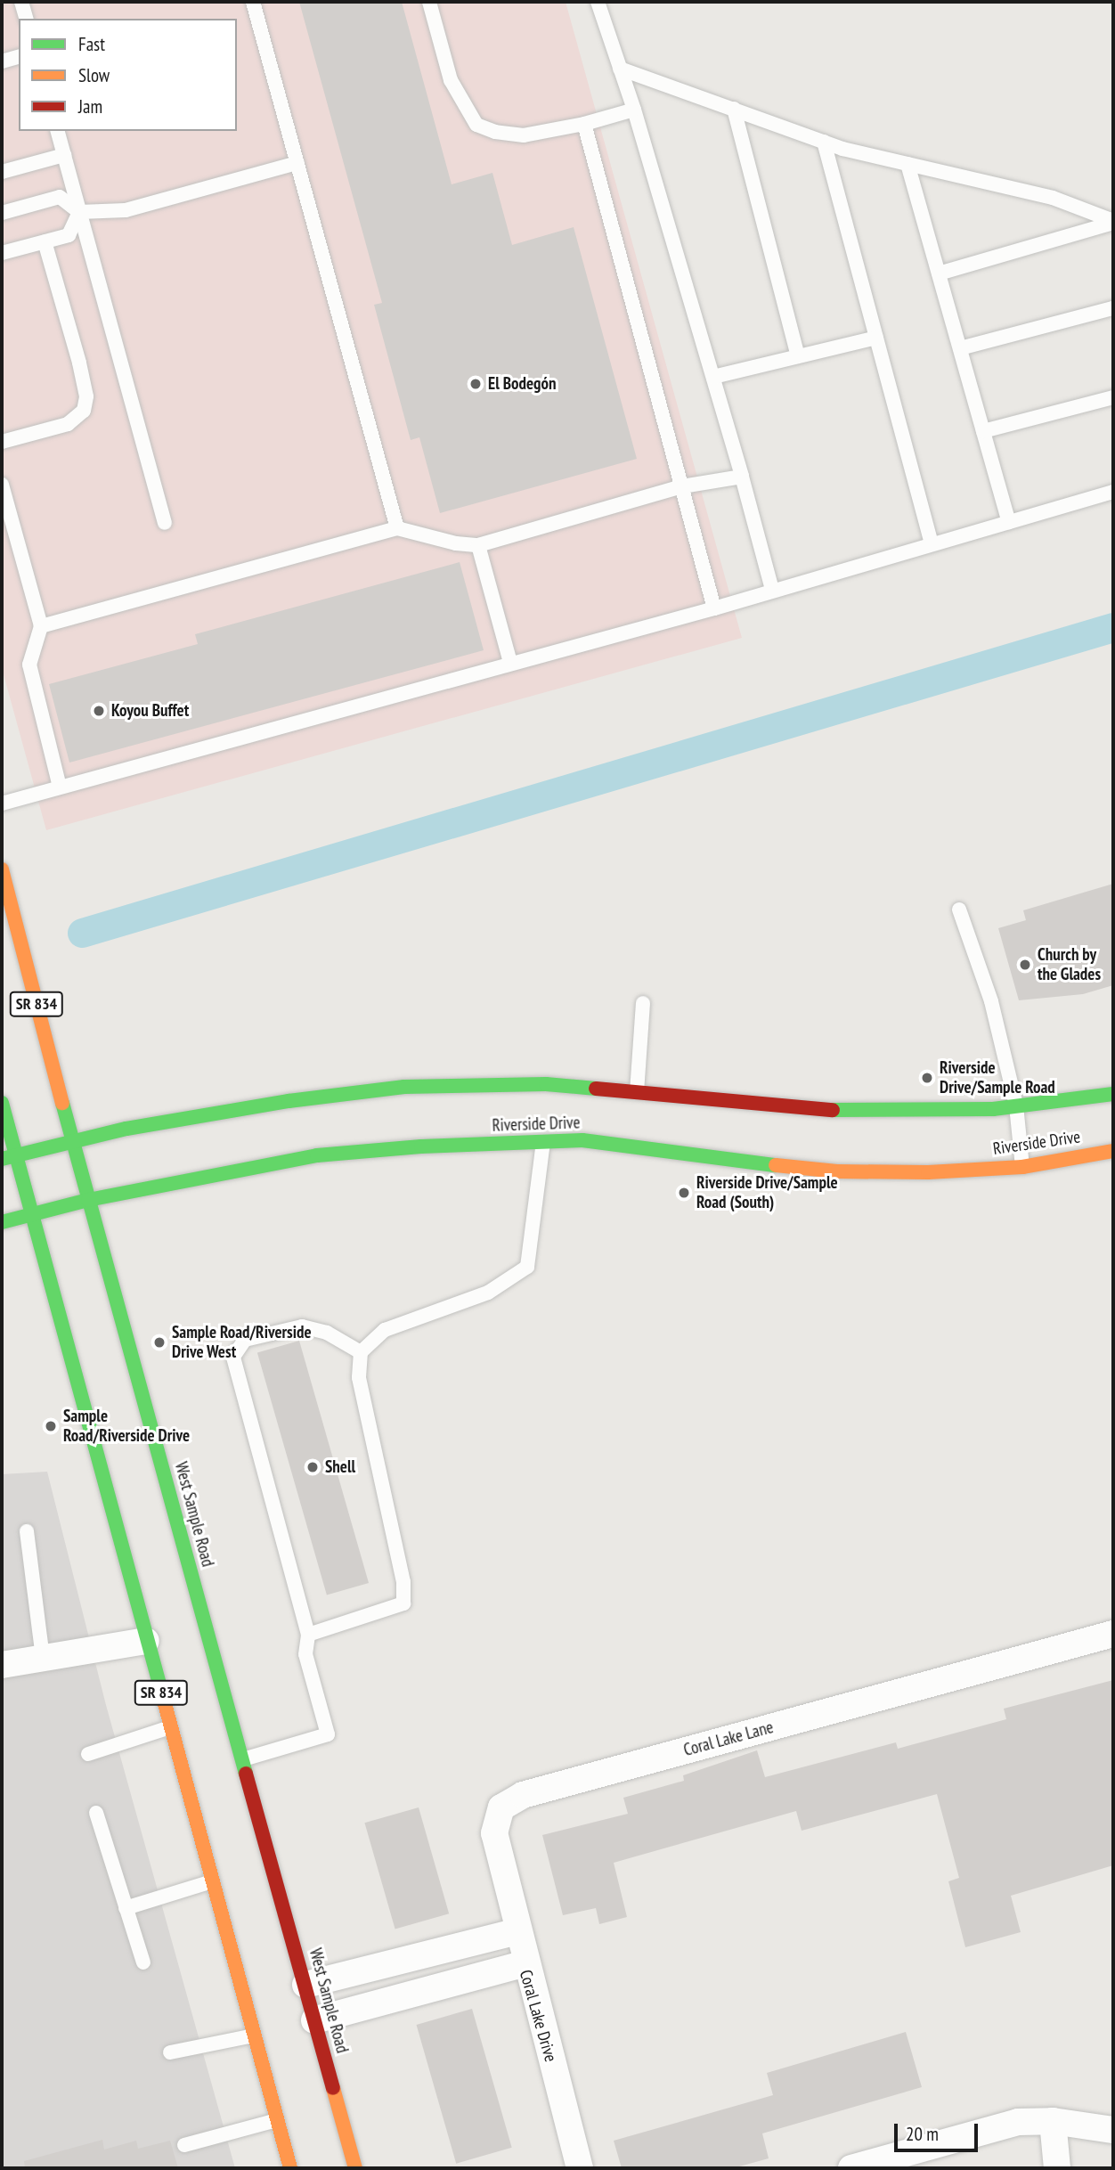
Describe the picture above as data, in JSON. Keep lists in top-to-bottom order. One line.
{"streets":{"main road":["SR 834","Riverside Drive","West Sample Road"],"street":["Coral Lake Lane","Coral Lake Drive"]},"crossings":[["SR 834","Riverside Drive"],["Riverside Drive","West Sample Road"],["West Sample Road","Coral Lake Drive"],["Coral Lake Lane","Coral Lake Drive"]],"places":["El Bodegón","Koyou Buffet","Church by the Glades","Riverside Drive/Sample Road","Riverside Drive/Sample Road (South)","Sample Road/Riverside Drive West","Sample Road/Riverside Drive","Shell"],"legend":["Fast","Slow","Jam"],"scale_bar":"20 m"}
